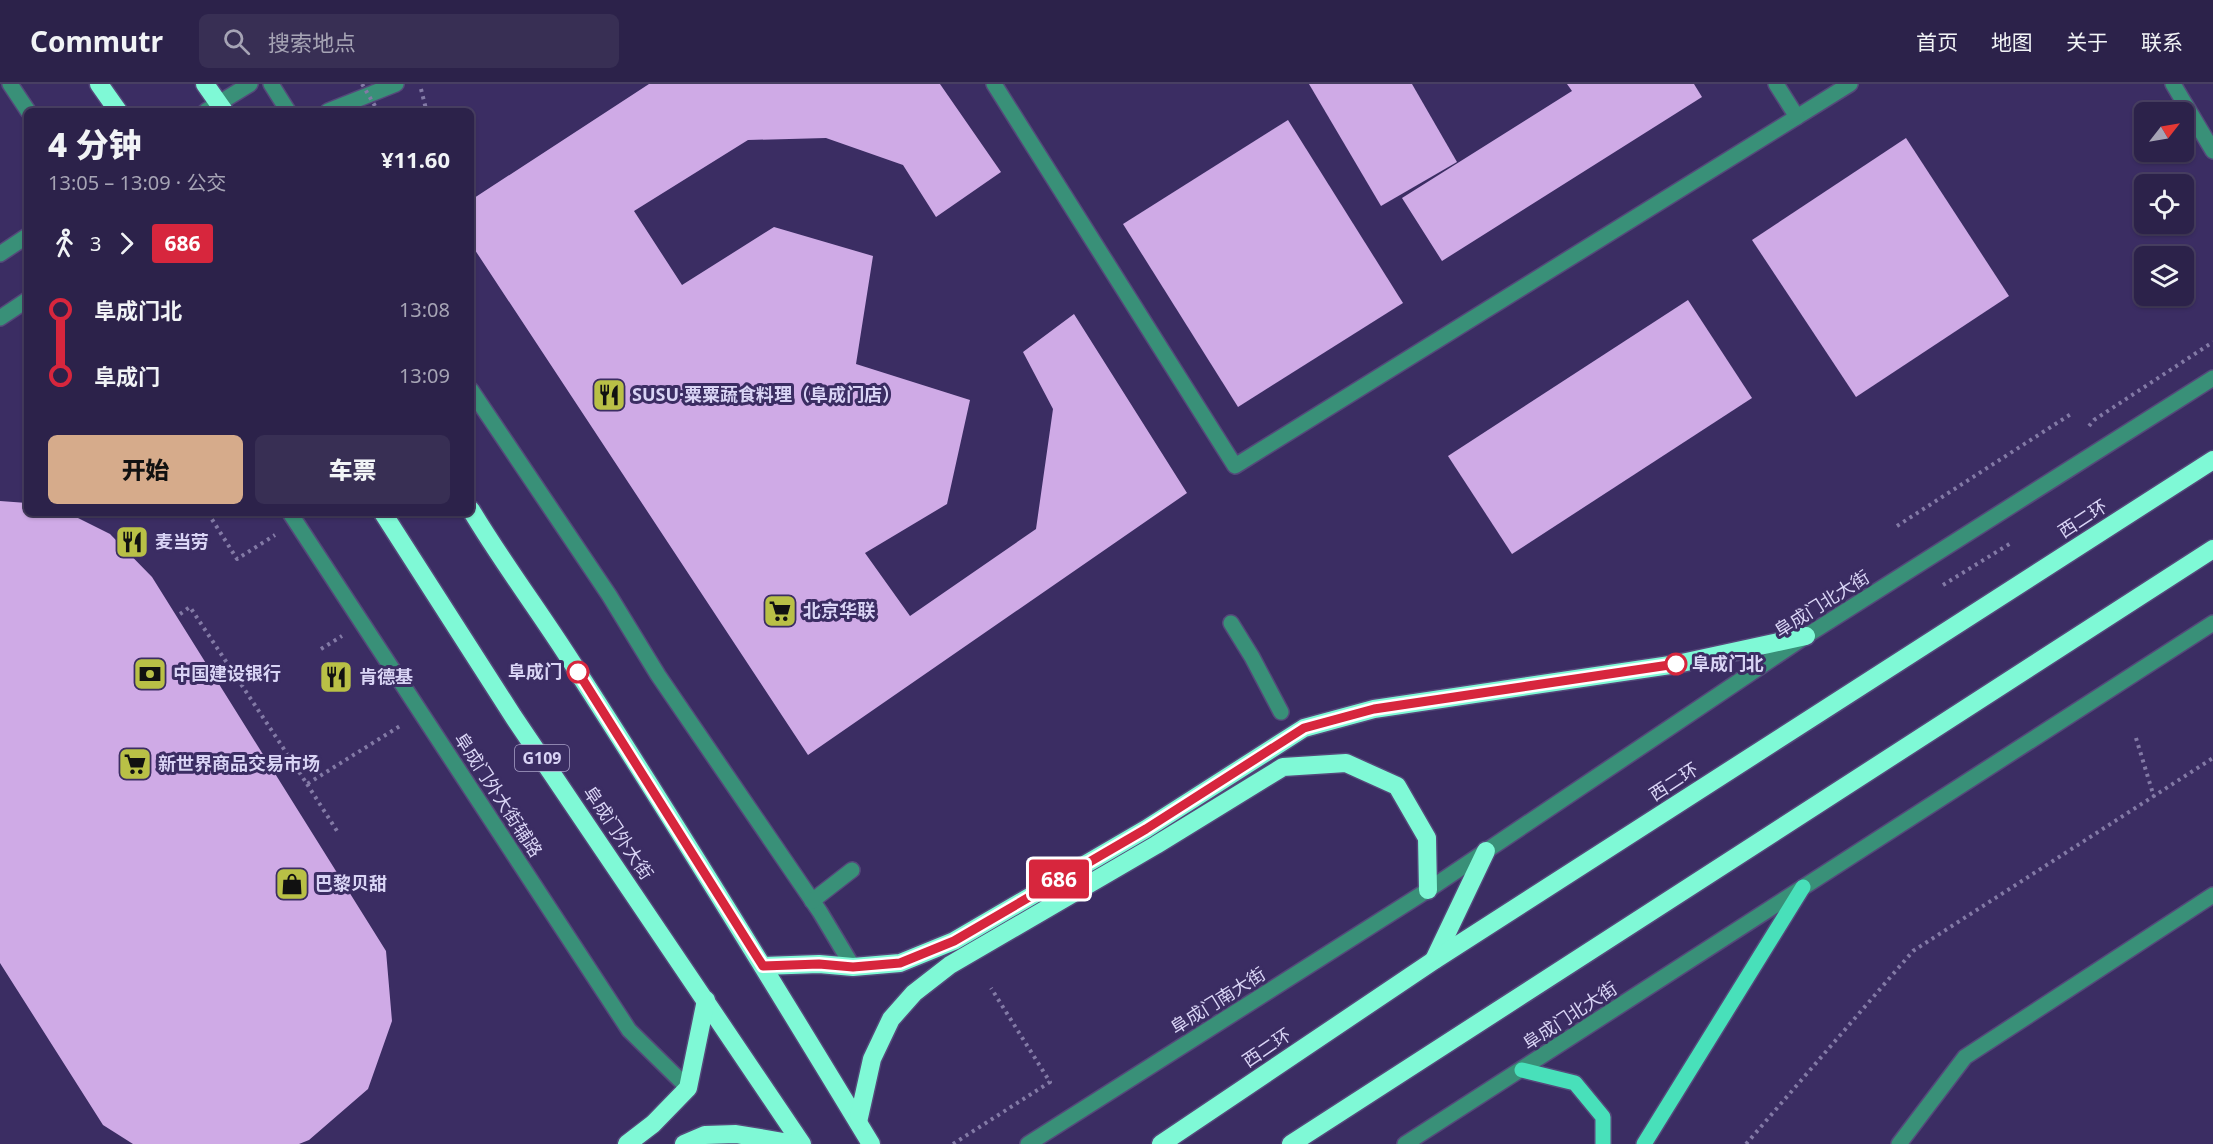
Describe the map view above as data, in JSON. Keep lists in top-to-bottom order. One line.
{"streets":{"highway":["西二环","G109","阜成门外大街"],"street":["阜成门北大街","阜成门外大街辅路","阜成门南大街"]},"crossings":[["阜成门北大街","阜成门南大街"]],"places":{"restaurant":["SUSU·粟粟蔬食料理（阜成门店）","麦当劳","肯德基"],"supermarket":["北京华联","新世界商品交易市场"],"other":["阜成门北","阜成门"],"bank":["中国建设银行"],"shop":["巴黎贝甜"]},"lines":["bus line 686"],"north":"top right","page":{"header":"Commutr","search":"搜索地点","nav":["首页","地图","关于","联系"],"on_map":"686","heading":["4 分钟","13:05 – 13:09 · 公交","¥11.60"],"legs":["3","686"],"list":[{"name":"阜成门北","value":"13:08"},{"name":"阜成门","value":"13:09"}],"buttons":["开始","车票"]}}
